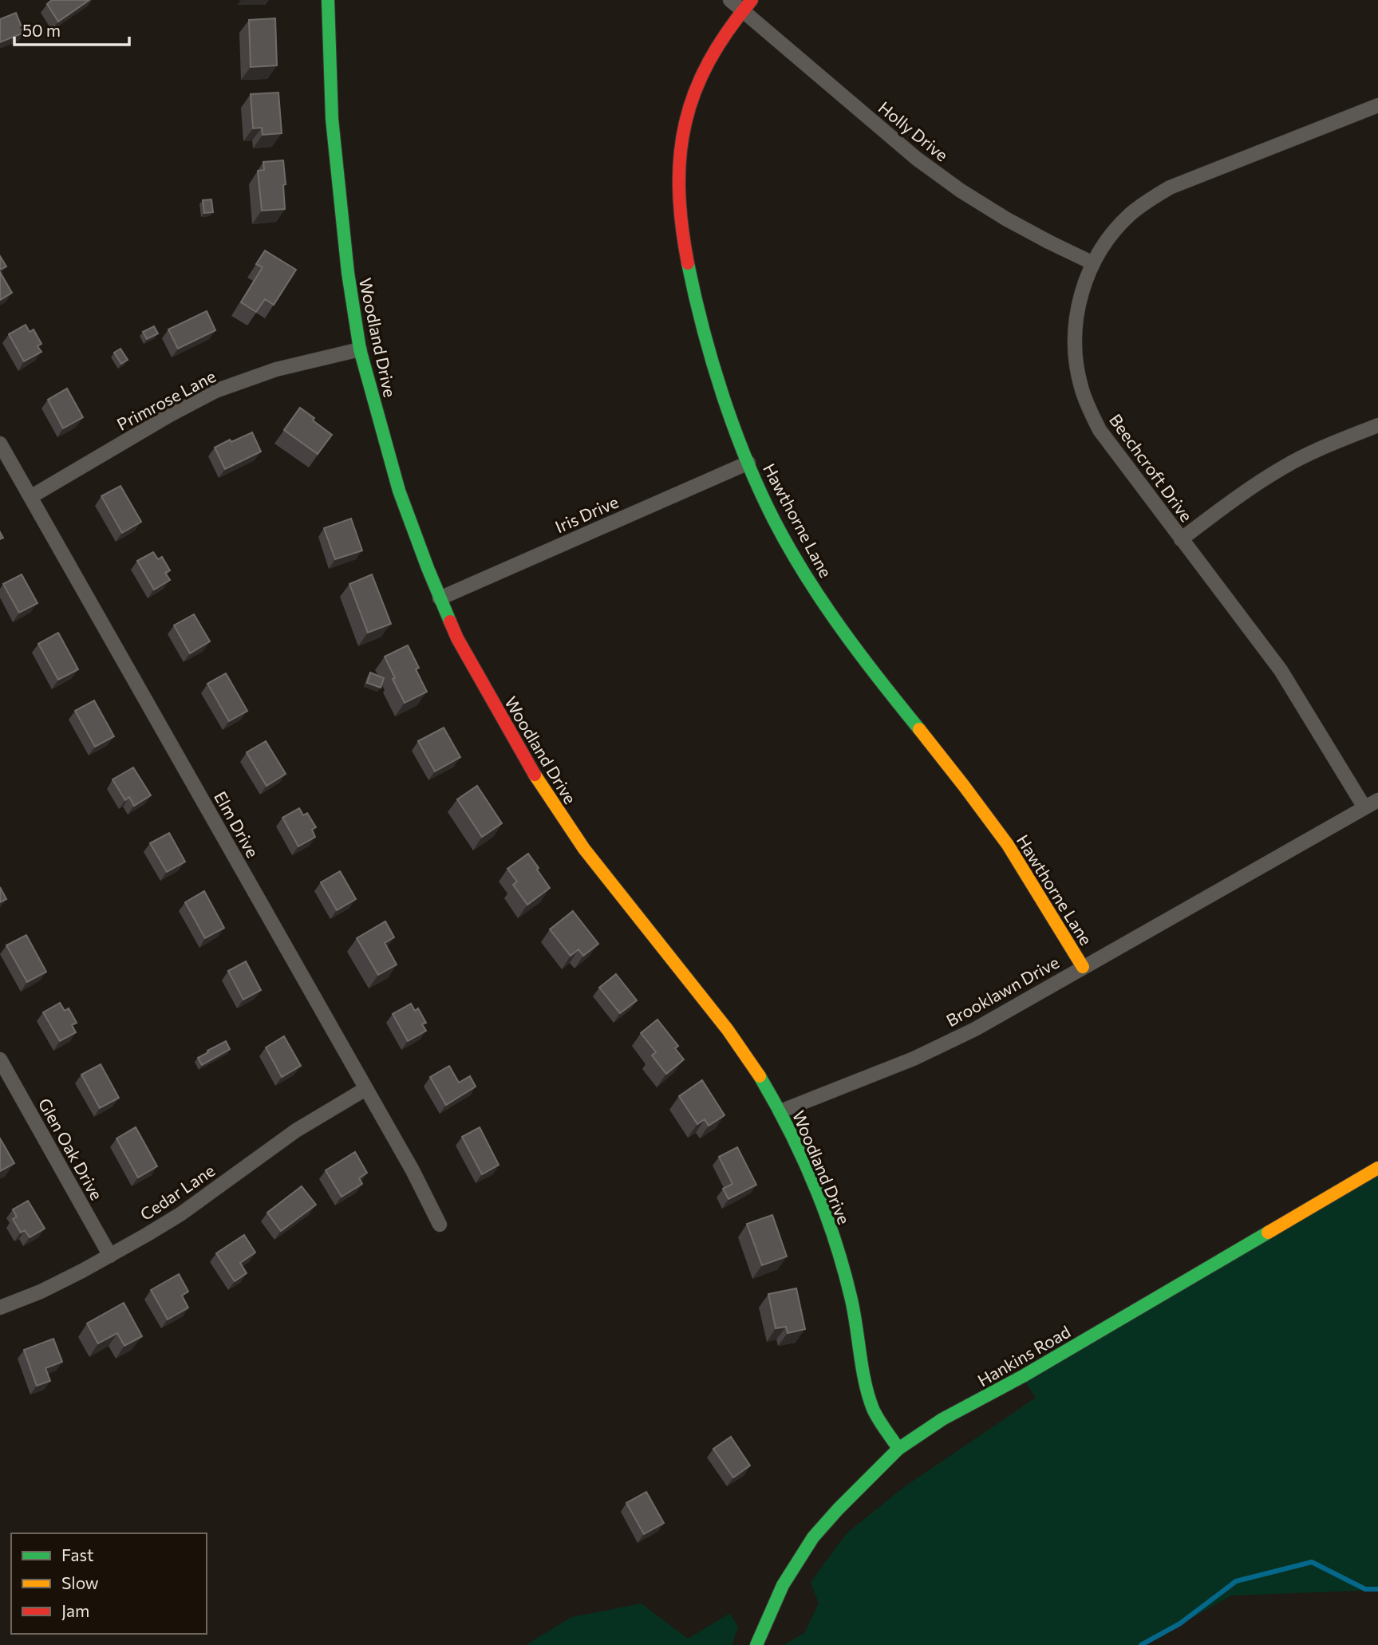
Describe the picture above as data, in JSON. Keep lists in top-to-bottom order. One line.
{"streets":{"street":["Holly Drive","Woodland Drive","Primrose Lane","Beechcroft Drive","Iris Drive","Hawthorne Lane","Elm Drive","Brooklawn Drive","Glen Oak Drive","Cedar Lane","Hankins Road"]},"crossings":[["Holly Drive","Beechcroft Drive"],["Holly Drive","Hawthorne Lane"],["Woodland Drive","Primrose Lane"],["Woodland Drive","Iris Drive"],["Woodland Drive","Brooklawn Drive"],["Woodland Drive","Hankins Road"],["Primrose Lane","Elm Drive"],["Beechcroft Drive","Brooklawn Drive"],["Iris Drive","Hawthorne Lane"],["Hawthorne Lane","Brooklawn Drive"],["Elm Drive","Cedar Lane"],["Glen Oak Drive","Cedar Lane"]],"legend":["Fast","Slow","Jam"],"scale_bar":"50 m"}
